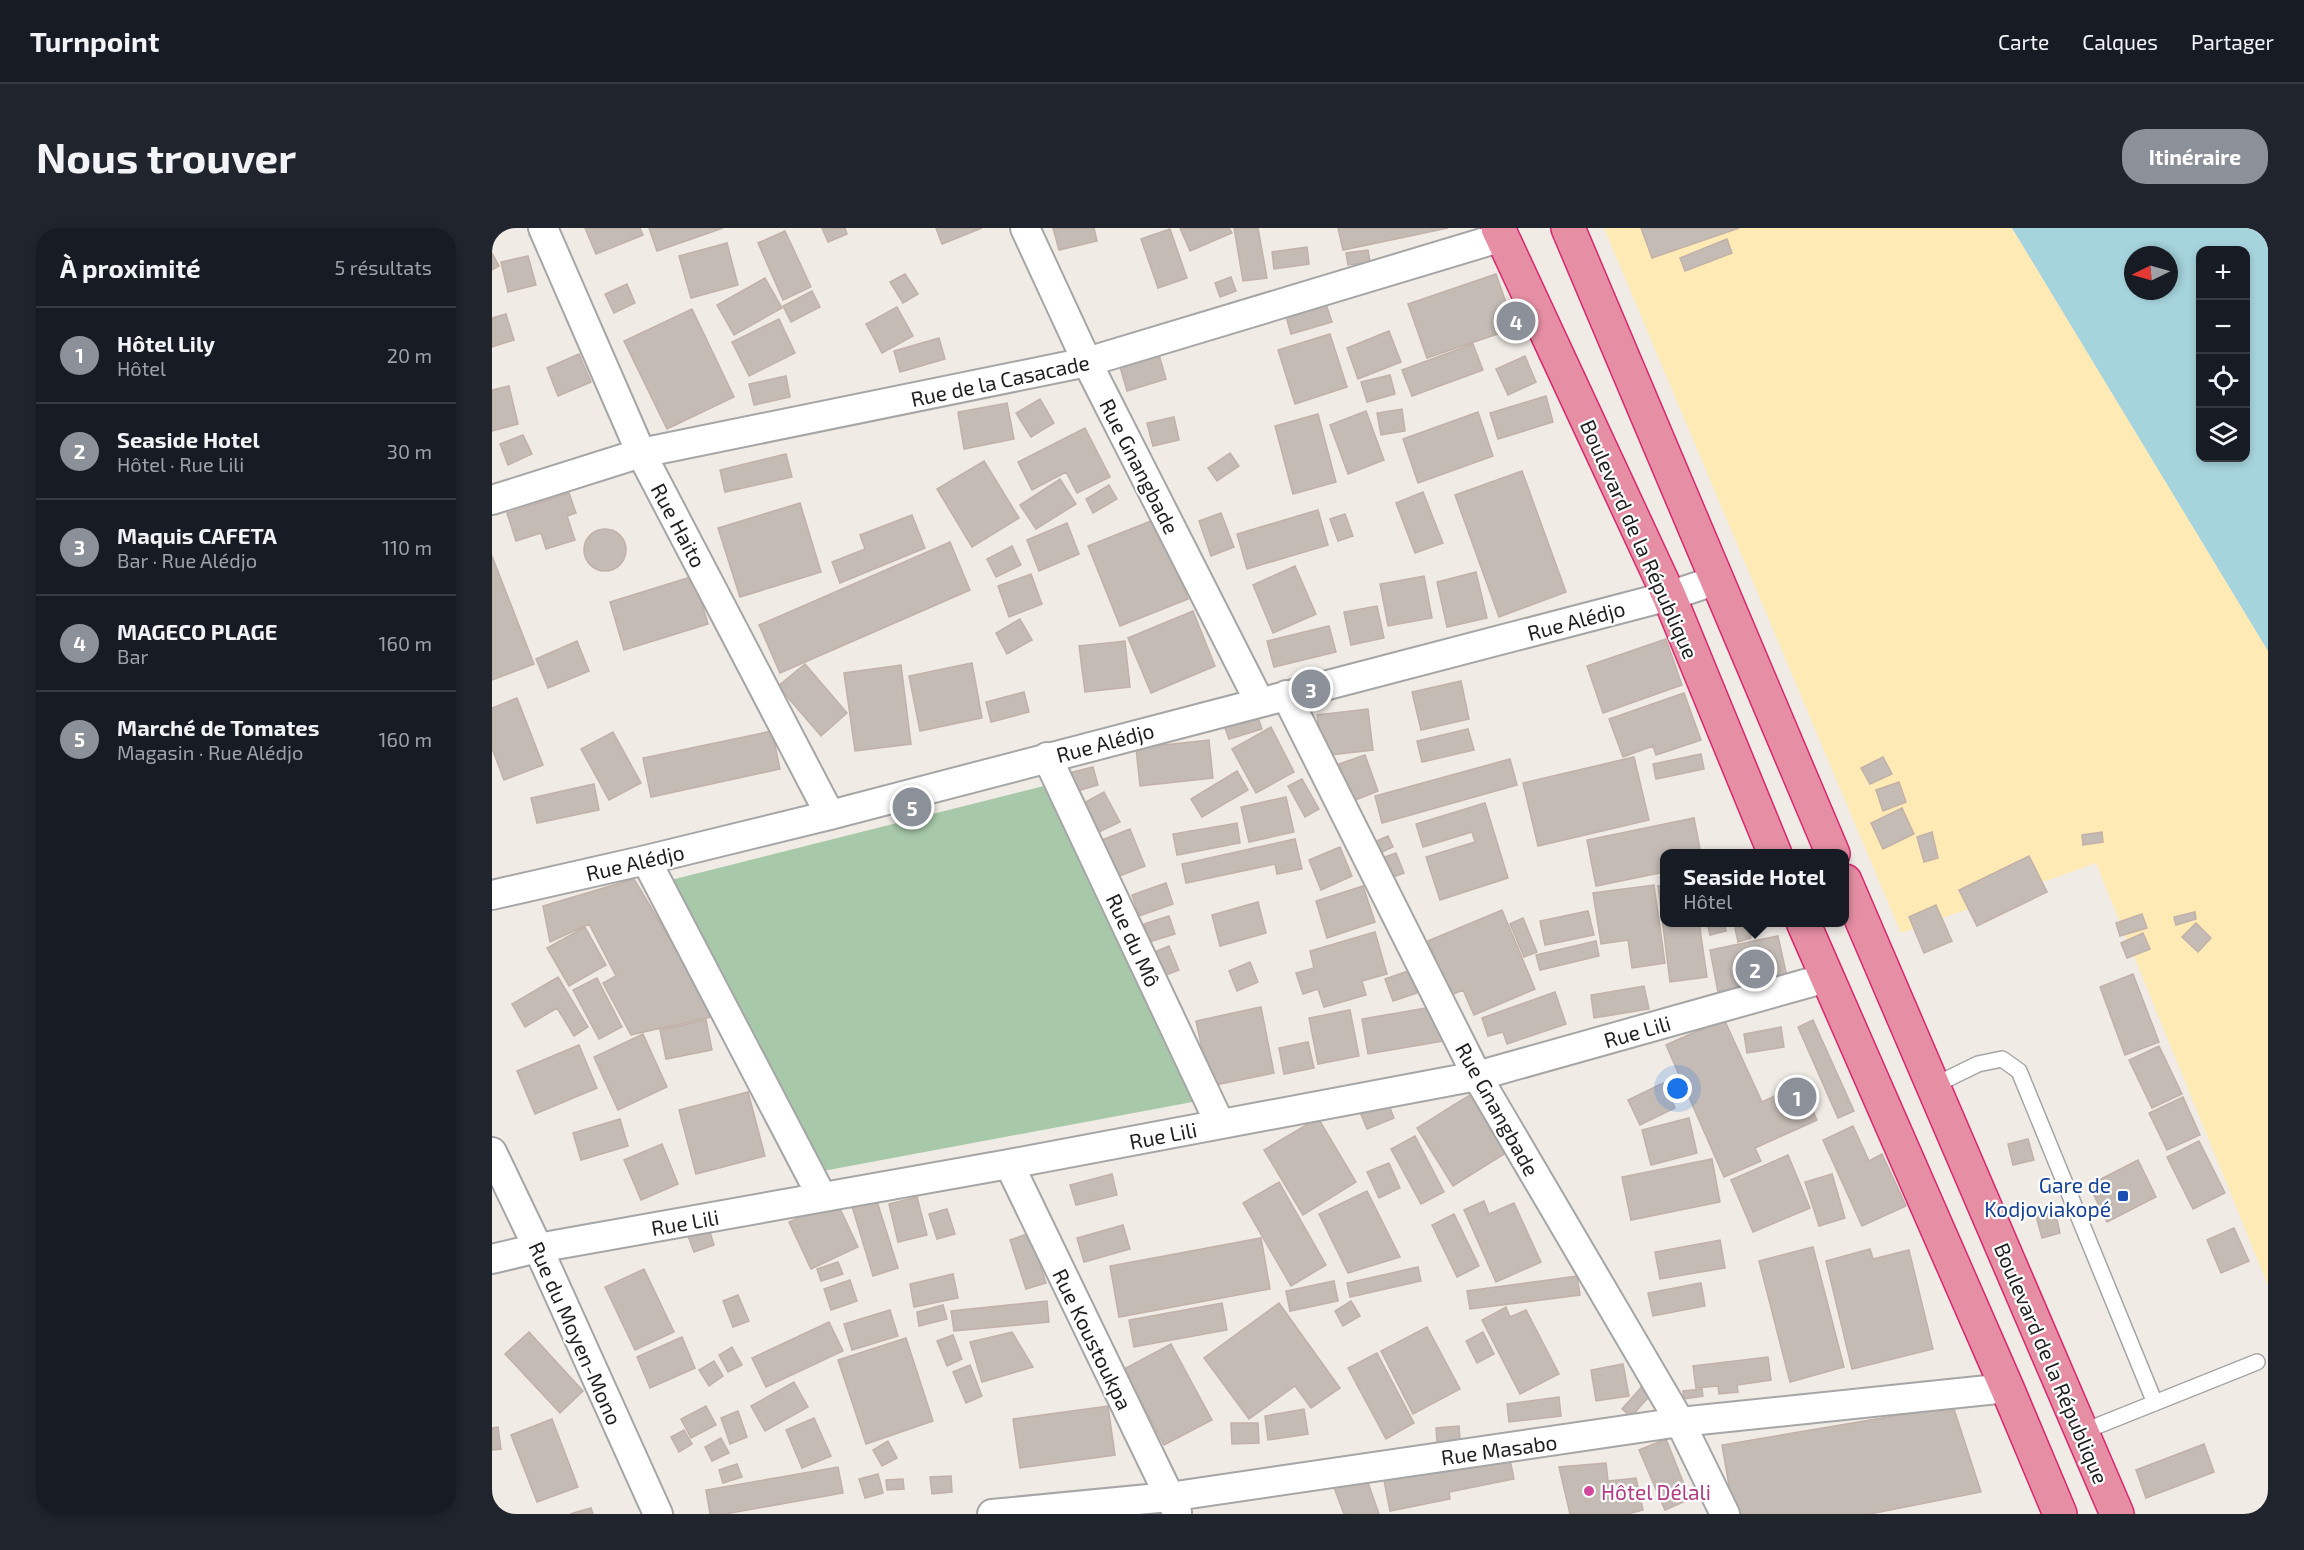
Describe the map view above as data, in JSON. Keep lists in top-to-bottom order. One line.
{"streets":{"highway":["Boulevard de la République"],"street":["Rue de la Casacade","Rue Gnangbade","Rue Haito","Rue Alédjo","Rue du Mô","Rue Lili","Rue du Moyen-Mono","Rue Koustoukpa","Rue Masabo"]},"crossings":[["Rue de la Casacade","Rue Gnangbade"],["Rue de la Casacade","Rue Haito"],["Rue de la Casacade","Boulevard de la République"],["Rue Gnangbade","Rue Alédjo"],["Rue Gnangbade","Rue Lili"],["Rue Gnangbade","Rue Masabo"],["Rue Haito","Rue Alédjo"],["Boulevard de la République","Rue Alédjo"],["Rue Alédjo","Rue du Mô"],["Rue du Mô","Rue Lili"],["Rue Lili","Rue du Moyen-Mono"],["Rue Lili","Rue Koustoukpa"],["Rue Koustoukpa","Rue Masabo"]],"places":{"transit":["Gare de Kodjoviakopé"],"other":["Hôtel Délali"]},"north":"left","page":{"header":"Turnpoint","nav":["Carte","Calques","Partager"],"buttons":"Itinéraire","title":"Nous trouver","heading":["À proximité","5 résultats"],"map_buttons":["+","−"],"pins":["4","3","5","2","1"],"list":[{"mark":"1","name":"Hôtel Lily","note":"Hôtel","value":"20 m"},{"mark":"2","name":"Seaside Hotel","note":"Hôtel · Rue Lili","value":"30 m"},{"mark":"3","name":"Maquis CAFETA","note":"Bar · Rue Alédjo","value":"110 m"},{"mark":"4","name":"MAGECO PLAGE","note":"Bar","value":"160 m"},{"mark":"5","name":"Marché de Tomates","note":"Magasin · Rue Alédjo","value":"160 m"}],"popup":["Seaside Hotel","Hôtel"]}}
